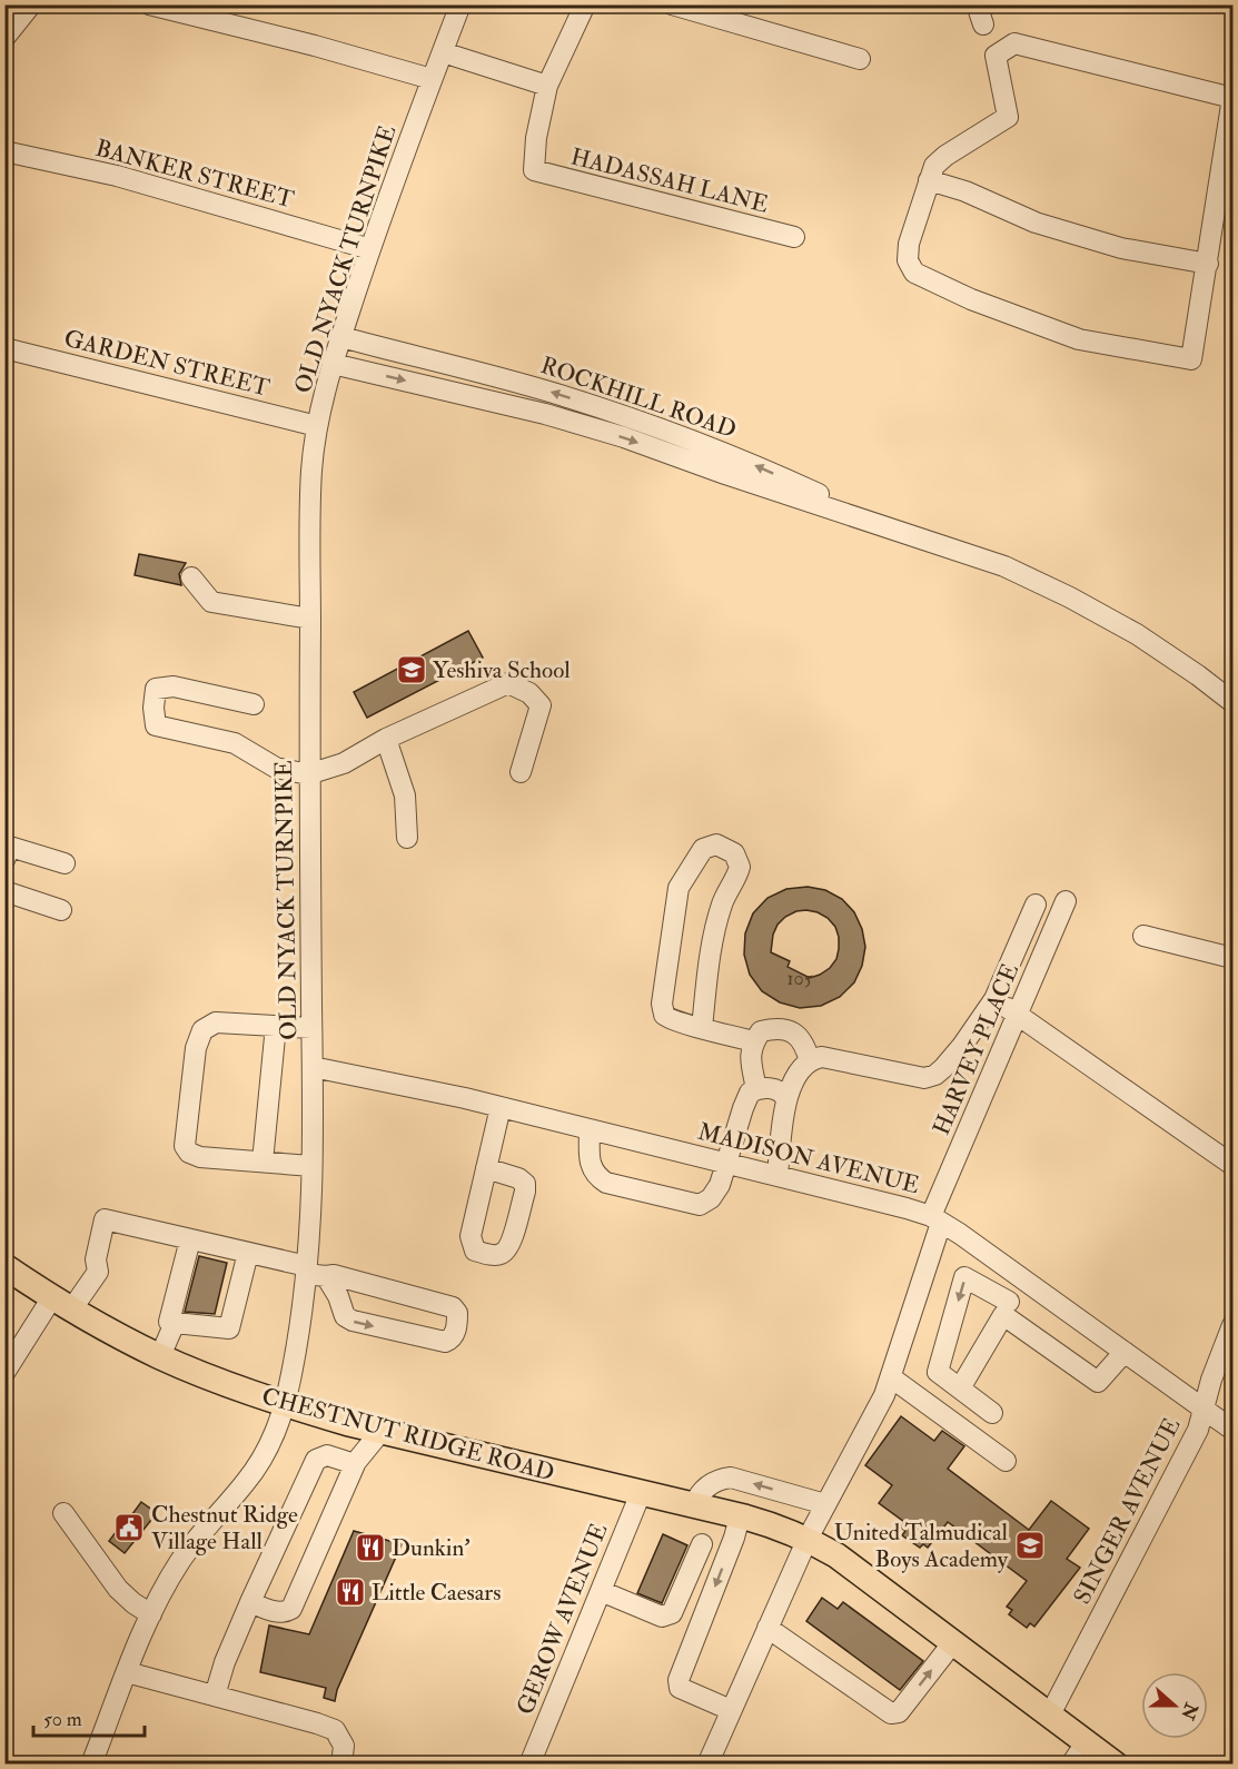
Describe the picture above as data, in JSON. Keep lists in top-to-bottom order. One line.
{"streets":{"main road":["CHESTNUT RIDGE ROAD"],"street":["BANKER STREET","HADASSAH LANE","OLD NYACK TURNPIKE","GARDEN STREET","ROCKHILL ROAD","HARVEY PLACE","MADISON AVENUE","SINGER AVENUE","GEROW AVENUE"]},"crossings":[["BANKER STREET","OLD NYACK TURNPIKE"],["OLD NYACK TURNPIKE","GARDEN STREET"],["OLD NYACK TURNPIKE","ROCKHILL ROAD"],["OLD NYACK TURNPIKE","MADISON AVENUE"],["OLD NYACK TURNPIKE","CHESTNUT RIDGE ROAD"],["HARVEY PLACE","MADISON AVENUE"],["HARVEY PLACE","CHESTNUT RIDGE ROAD"],["MADISON AVENUE","SINGER AVENUE"],["CHESTNUT RIDGE ROAD","SINGER AVENUE"],["CHESTNUT RIDGE ROAD","GEROW AVENUE"]],"places":{"school or university":["Yeshiva School","United Talmudical Boys Academy"],"public building":["Chestnut Ridge Village Hall"],"restaurant":["Dunkin'","Little Caesars"]},"house_numbers":["105"],"scale_bar":"50 m","north":"right"}
